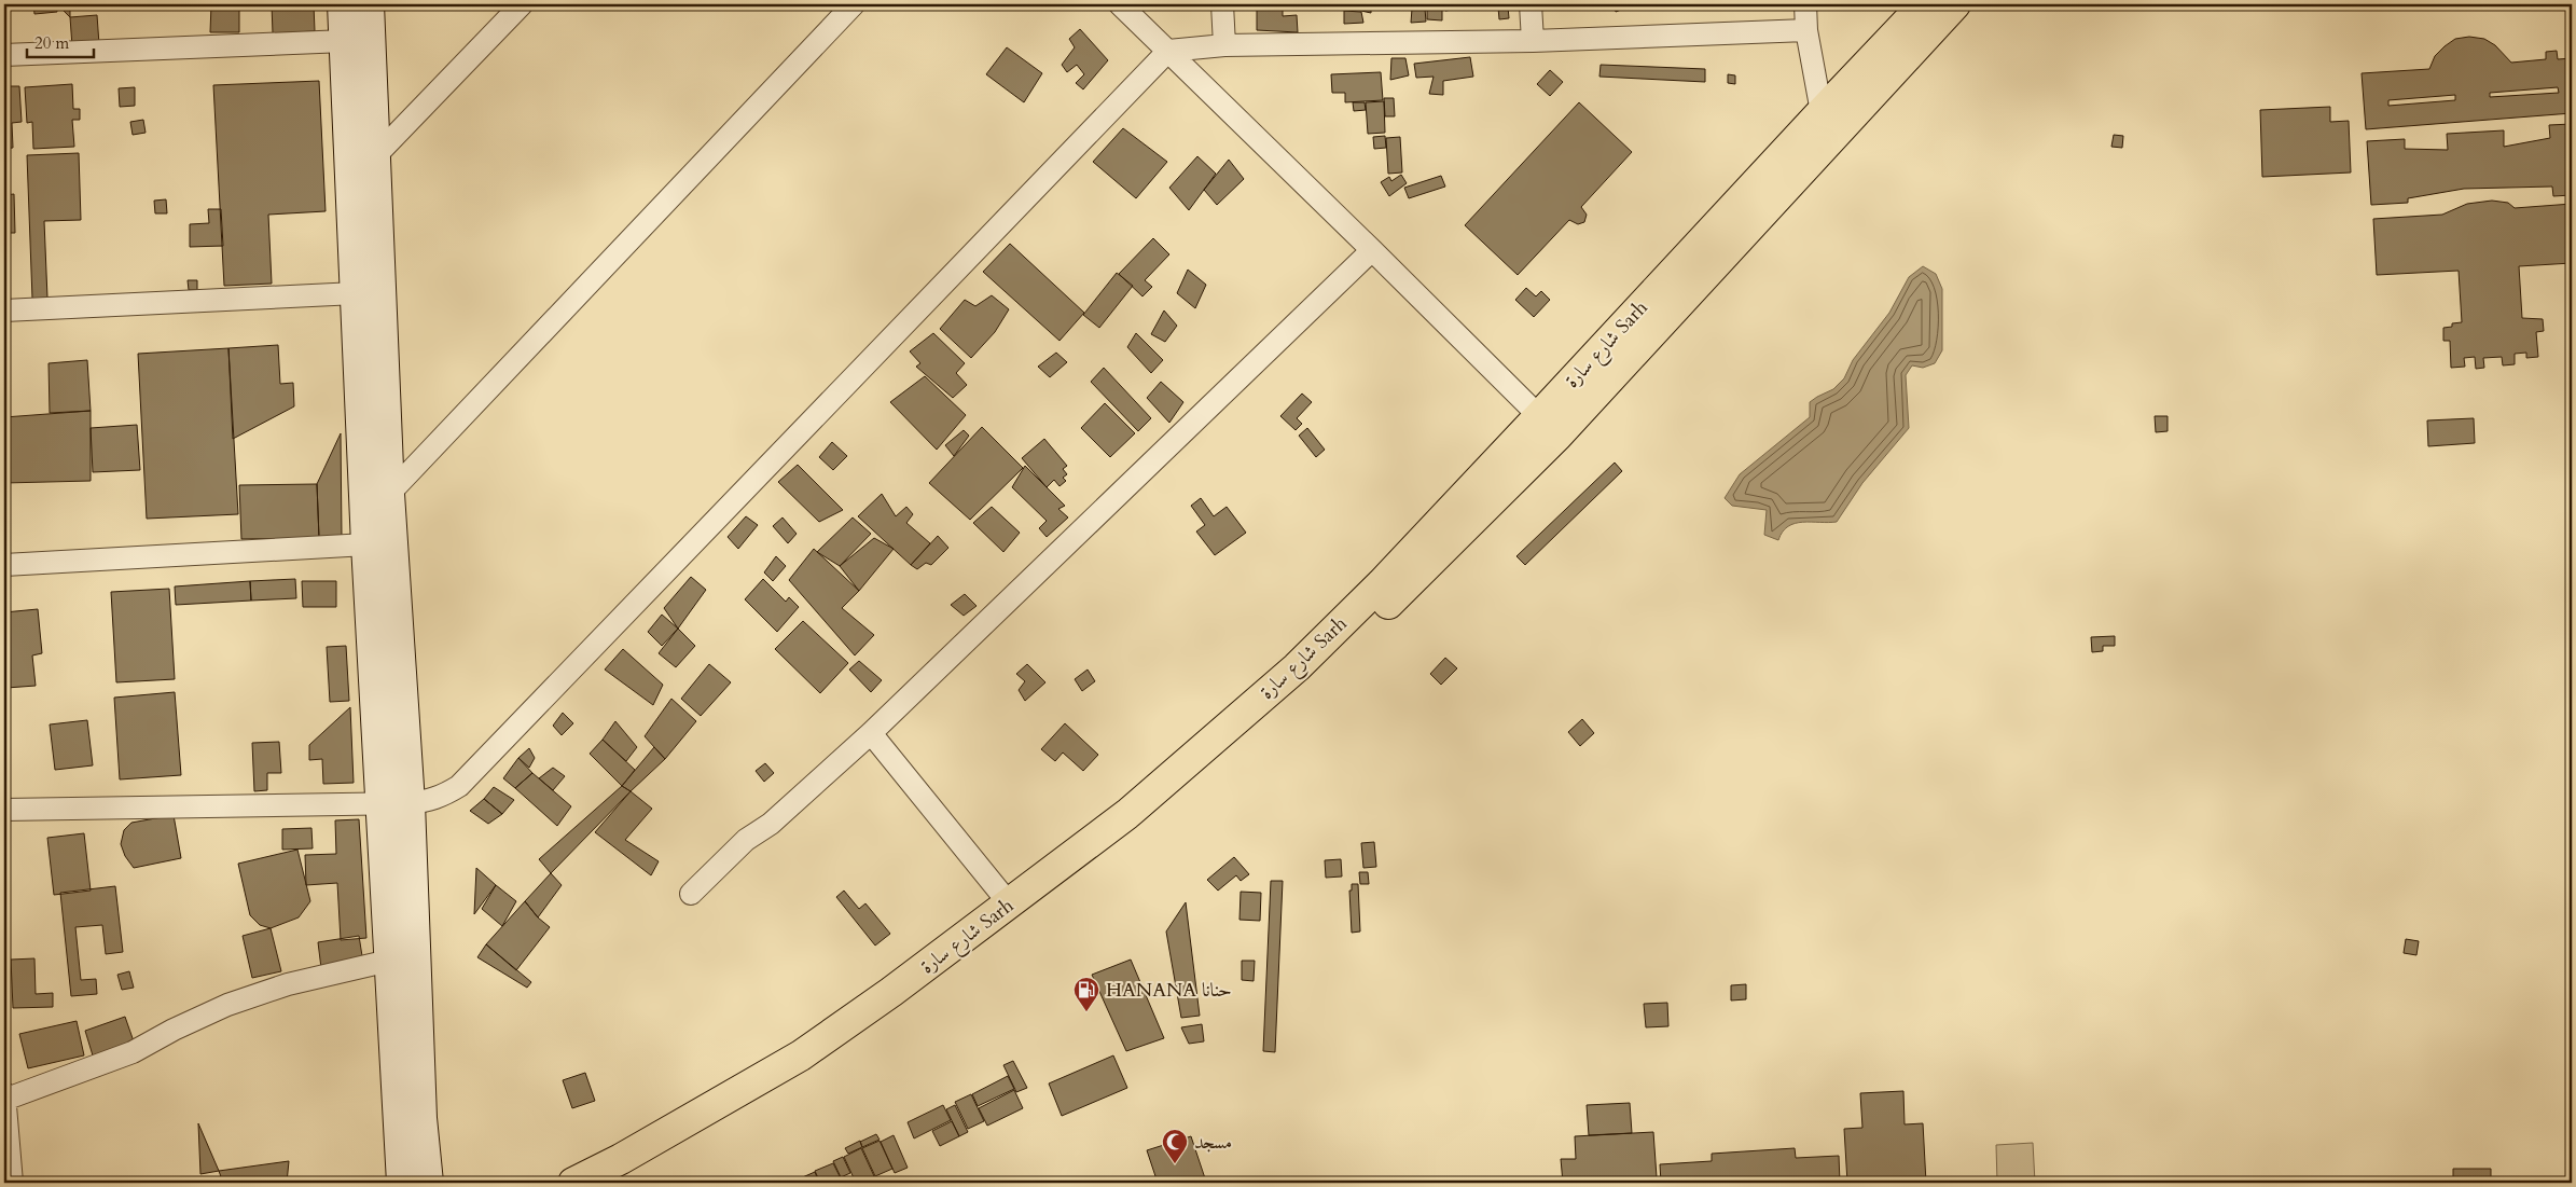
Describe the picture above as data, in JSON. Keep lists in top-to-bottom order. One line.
{"streets":{"highway":["شارع سارة Sarh"]},"places":{"fuel station":["HANANA حنانا"],"mosque":["مسجد"]},"scale_bar":"20 m"}
